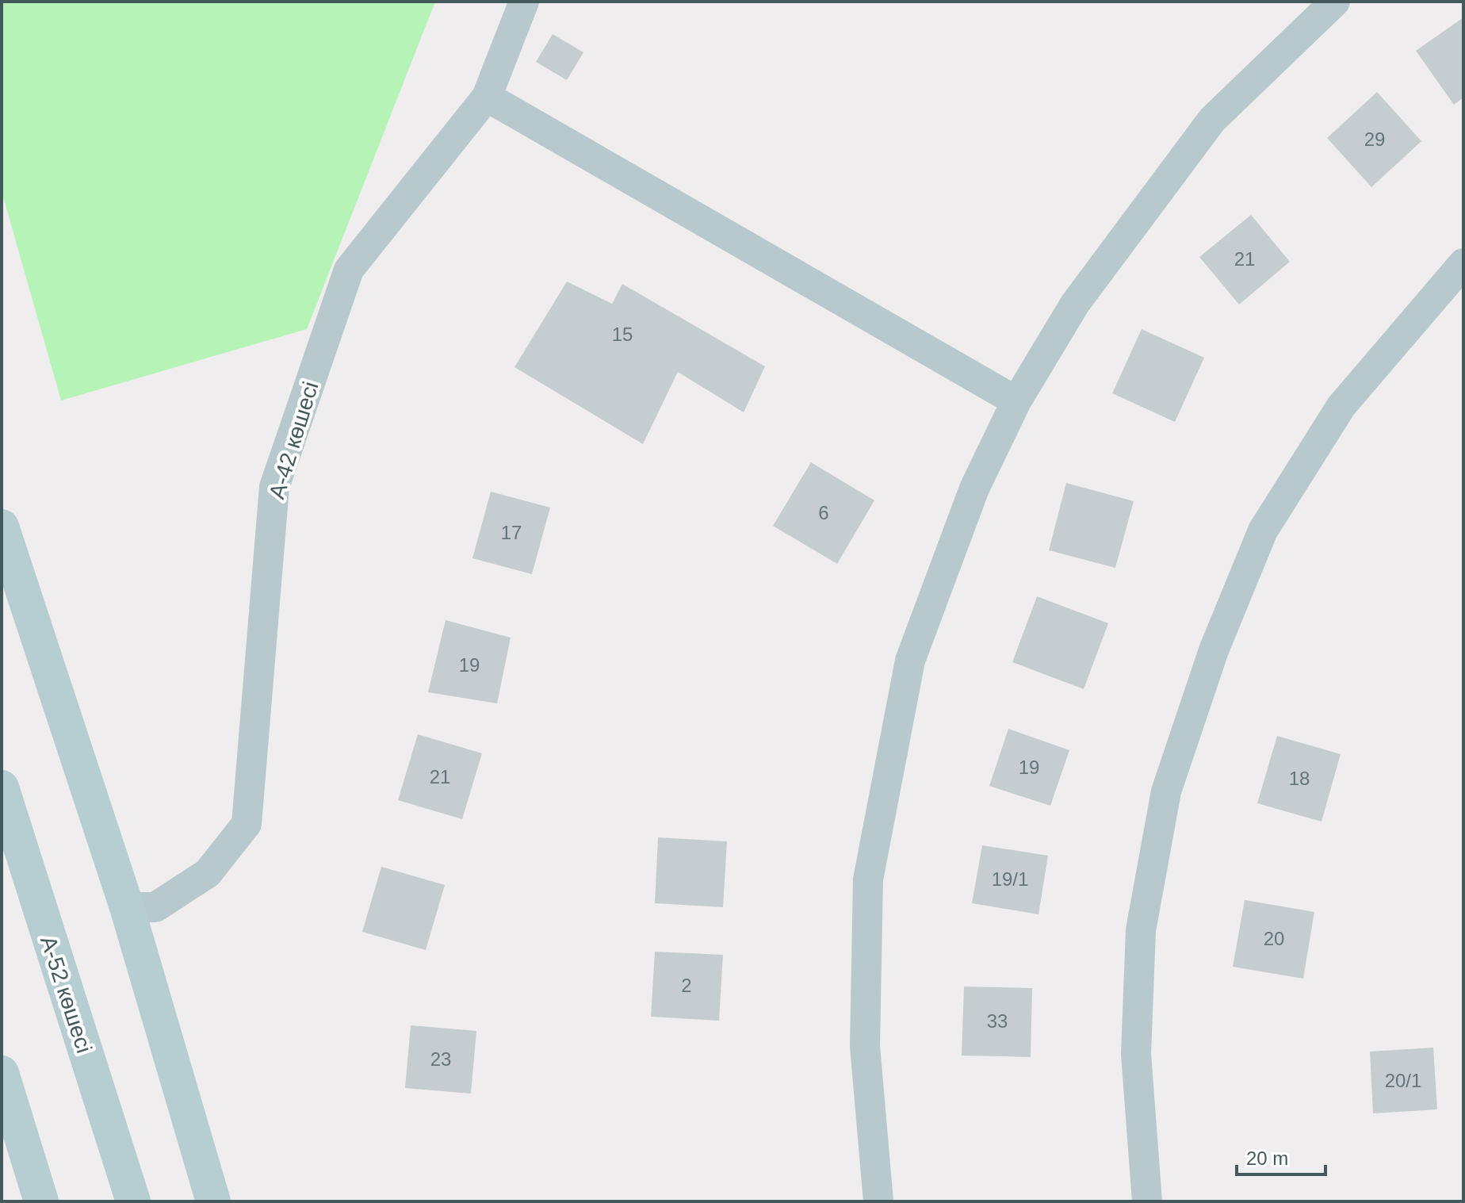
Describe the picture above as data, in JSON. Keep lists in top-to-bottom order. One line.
{"streets":{"street":["А-42 көшесі","А-52 көшесі"]},"house_numbers":["29","21","15","6","17","19","19","21","18","19/1","20","2","33","23","20/1"],"scale_bar":"20 m"}
